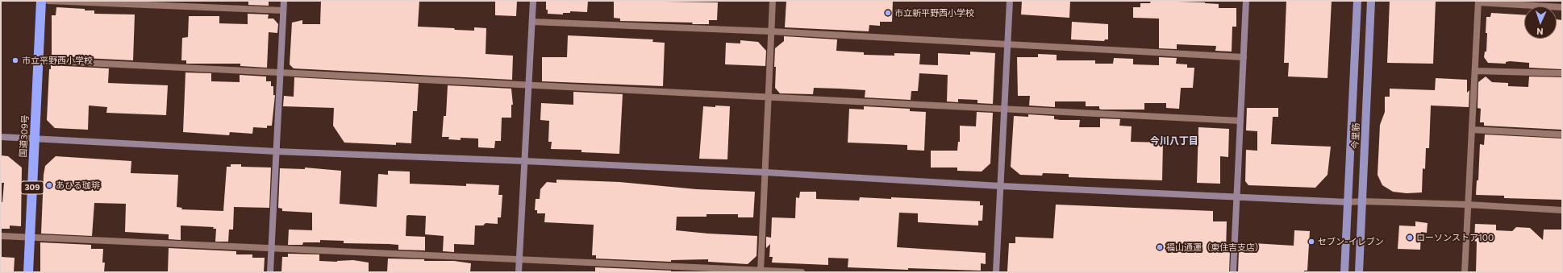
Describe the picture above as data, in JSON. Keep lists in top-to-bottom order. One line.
{"streets":{"highway":["国道309号","309"],"main road":["今里筋"]},"districts":["今川八丁目"],"places":["市立新平野西小学校","市立平野西小学校","あひる珈琲","ローソンストア100","セブン-イレブン","福山通運（東住吉支店）"],"north":"bottom"}
